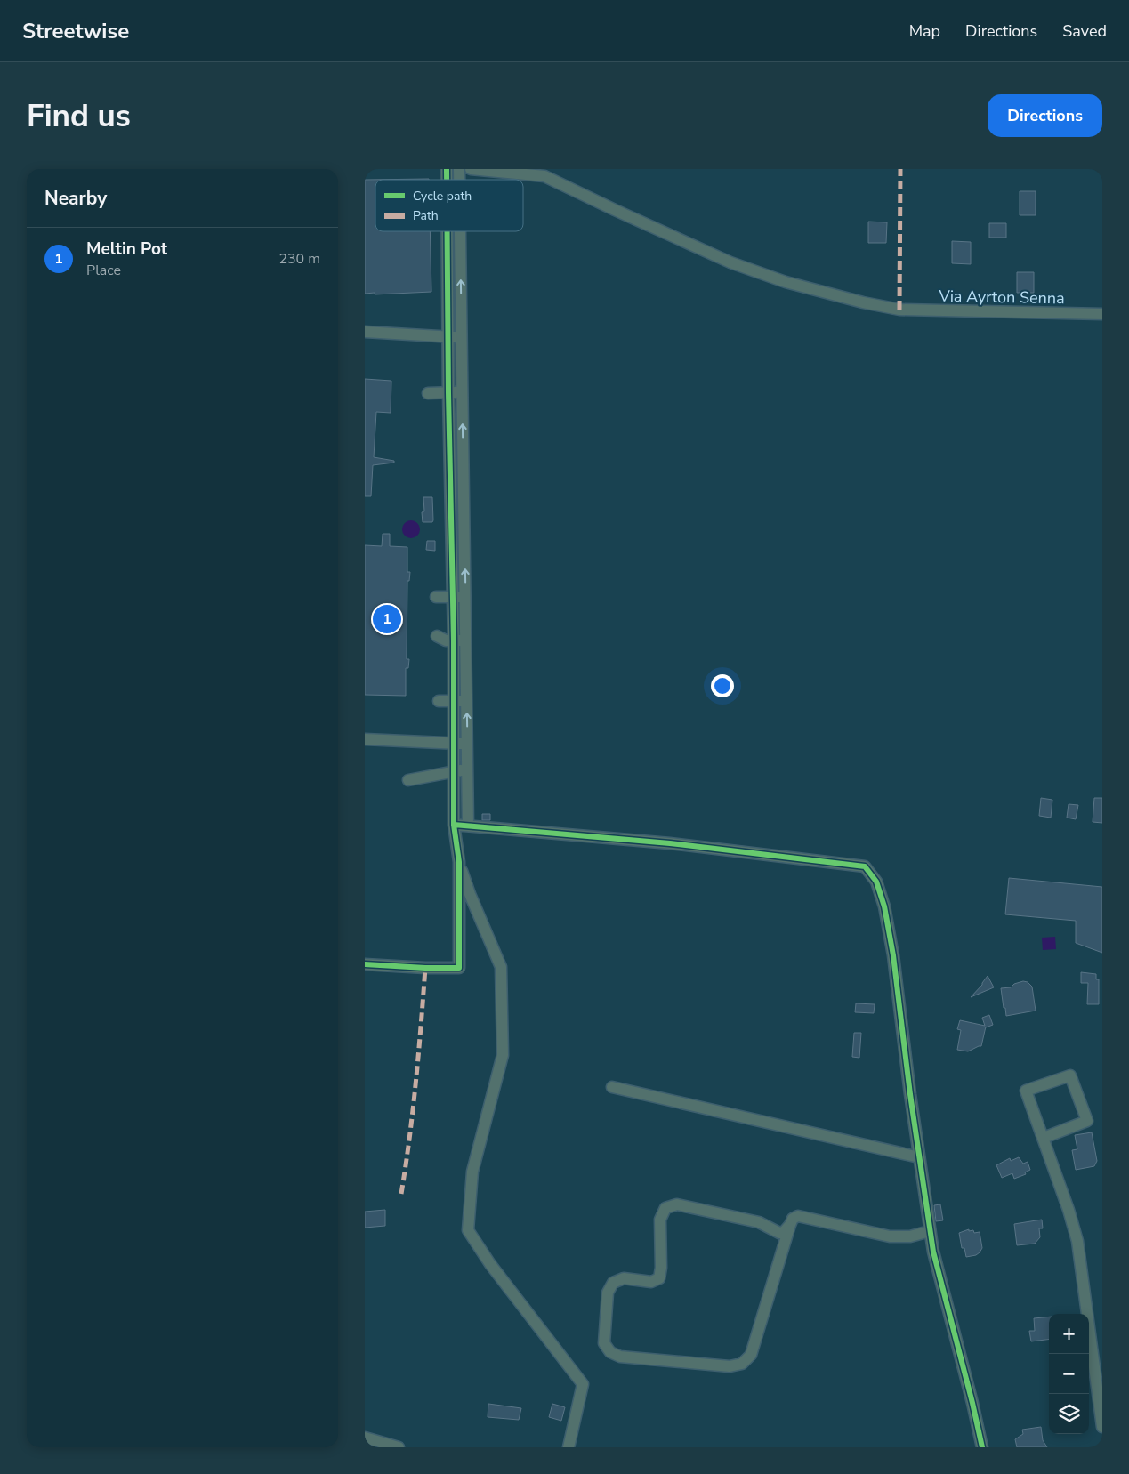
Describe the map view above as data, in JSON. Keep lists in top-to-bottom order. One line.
{"streets":{"street":["Via Ayrton Senna"]},"legend":["Cycle path","Path"],"page":{"header":"Streetwise","nav":["Map","Directions","Saved"],"buttons":"Directions","title":"Find us","heading":"Nearby","list":[{"mark":"1","name":"Meltin Pot","note":"Place","value":"230 m"}],"pins":"1","map_buttons":["+","−"]}}
